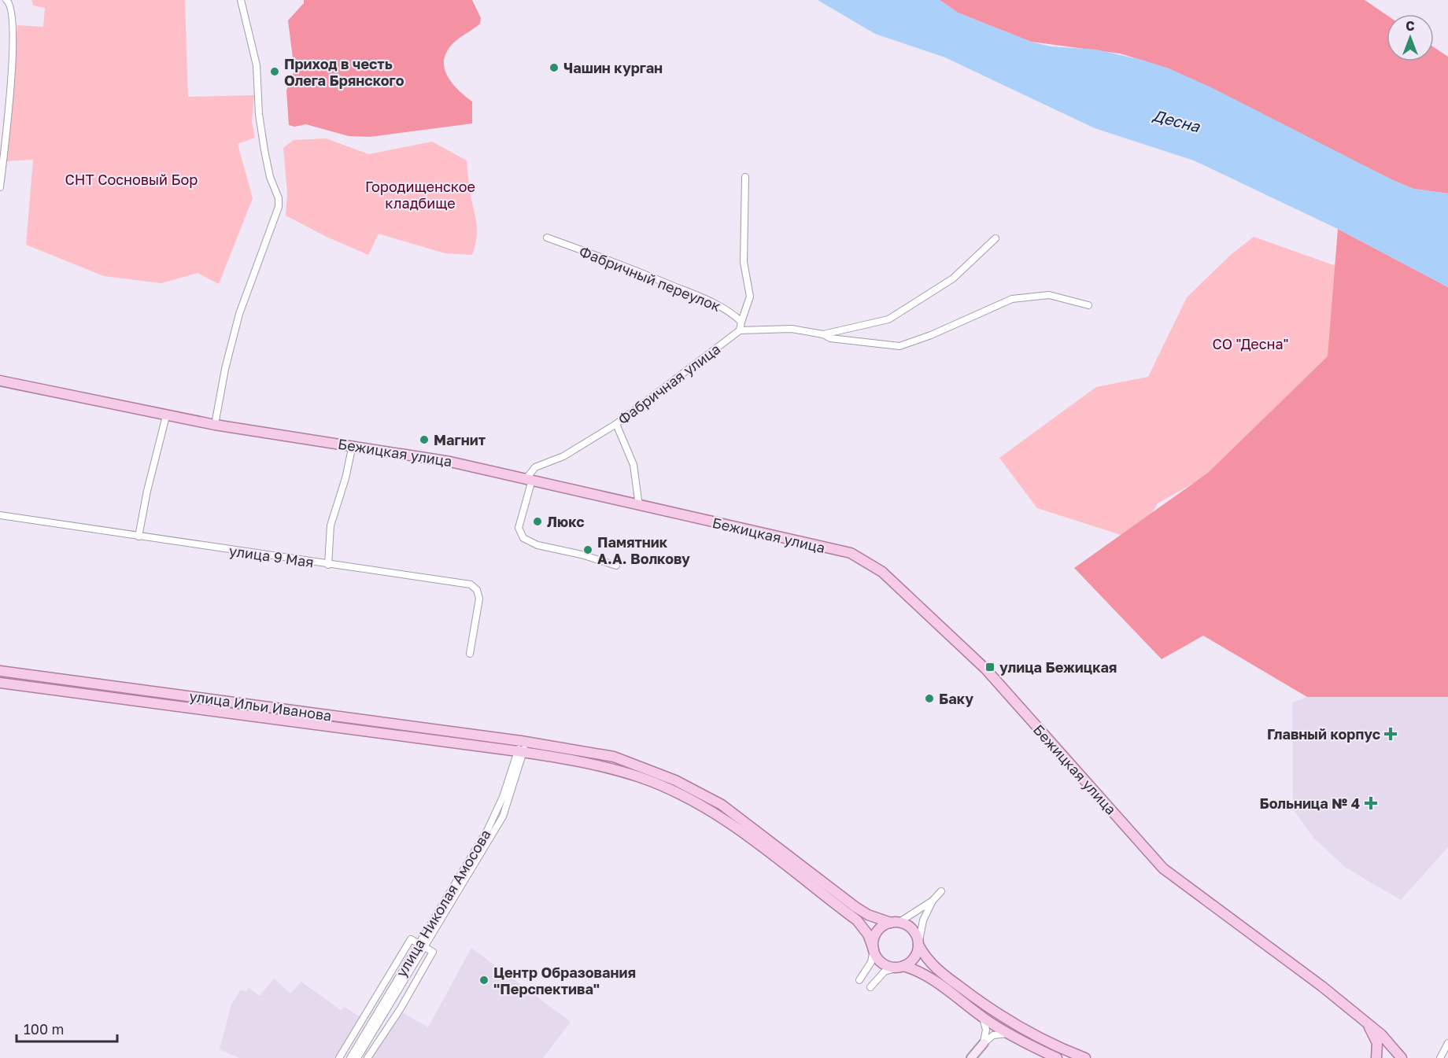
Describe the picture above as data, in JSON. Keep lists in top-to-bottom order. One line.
{"streets":{"main road":["Бежицкая улица","улица Ильи Иванова"],"street":["Фабричный переулок","Фабричная улица","улица 9 Мая","улица Николая Амосова"]},"crossings":[["Фабричная улица","Бежицкая улица"],["улица Ильи Иванова","улица Николая Амосова"]],"water":["Десна"],"parks":["СНТ Сосновый Бор","Городищенское кладбище","СО \"Десна\""],"places":{"other":["Чашин курган","Приход в честь Олега Брянского","Магнит","Люкс","Памятник А.А. Волкову","Баку","Центр Образования \"Перспектива\""],"transit":["улица Бежицкая"],"health":["Главный корпус","Больница № 4"]},"scale_bar":"100 m","north":"top"}
